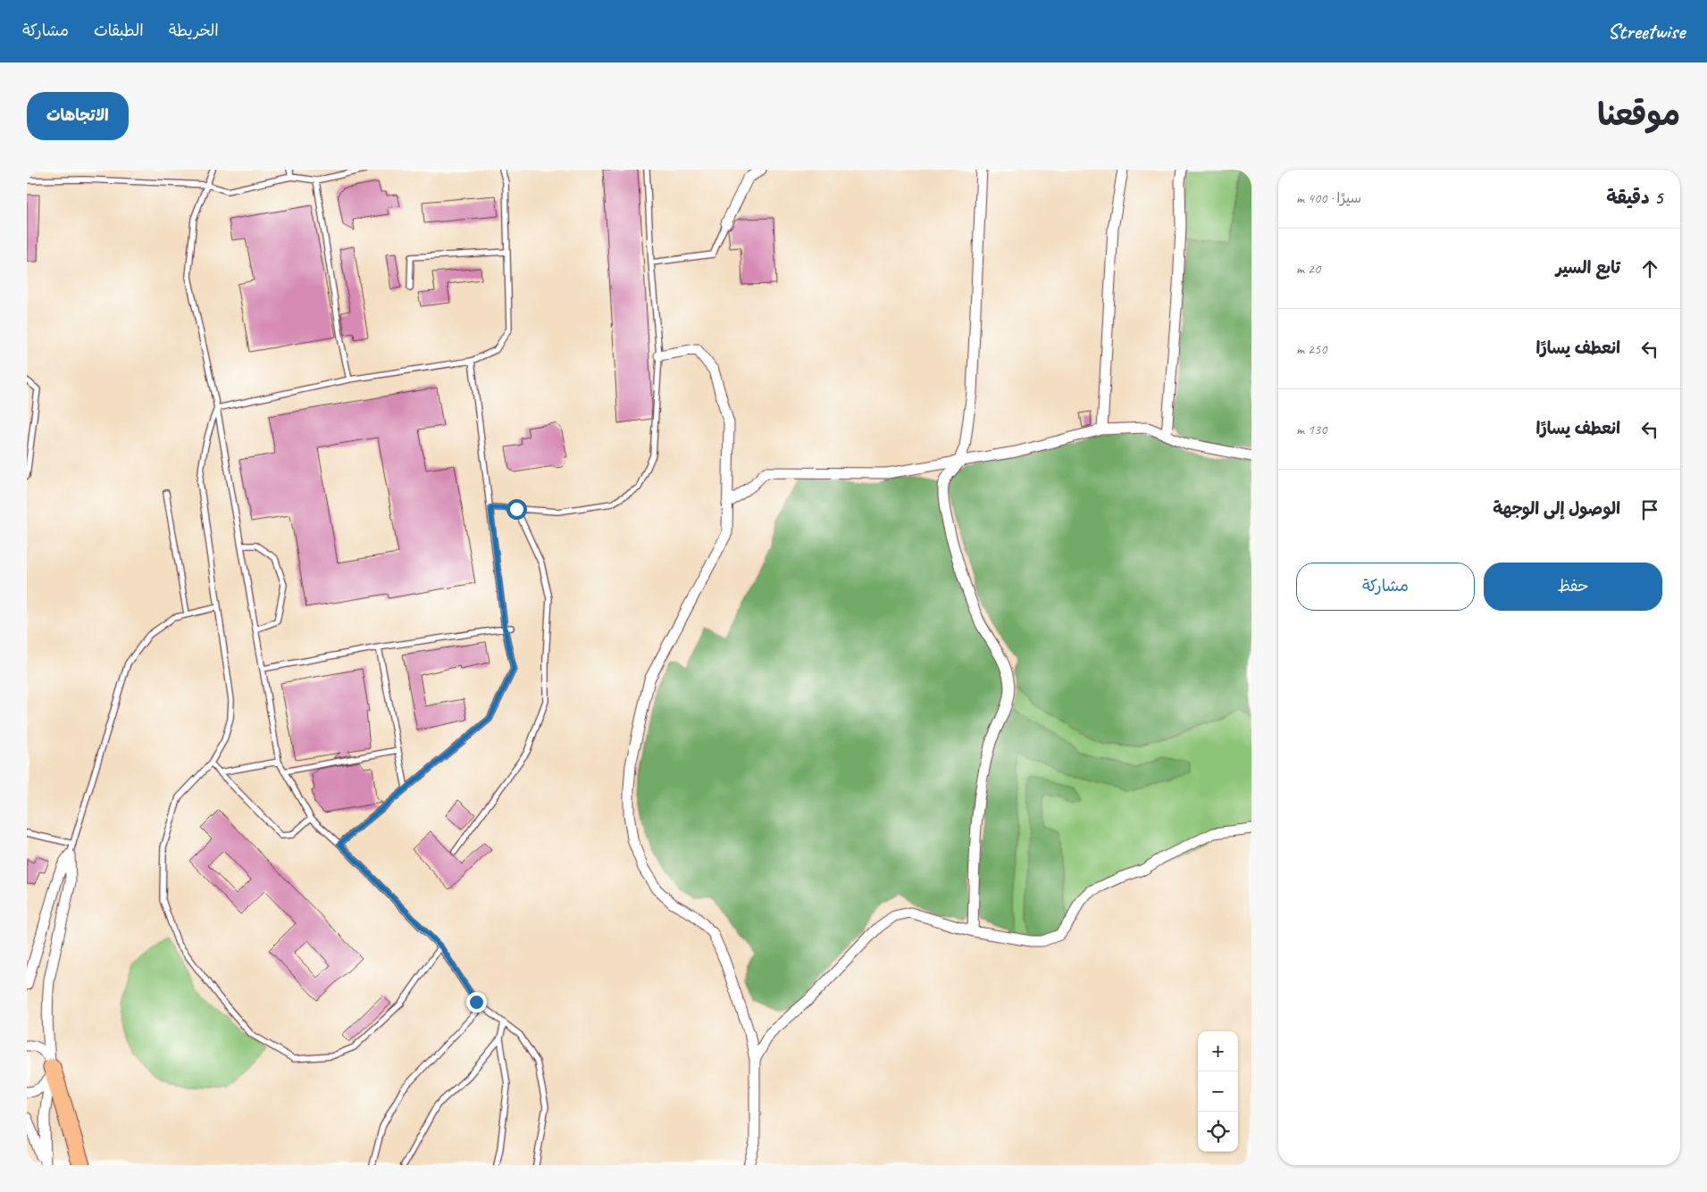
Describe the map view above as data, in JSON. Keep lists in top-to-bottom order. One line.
{"page":{"header":"Streetwise","nav":["الخريطة","الطبقات","مشاركة"],"title":"موقعنا","buttons":["الاتجاهات",["حفظ","مشاركة"]],"heading":["5 دقيقة","سيرًا · 400 m"],"list":[["تابع السير","20 m"],["انعطف يسارًا","250 m"],["انعطف يسارًا","130 m"],"الوصول إلى الوجهة"],"map_buttons":["+","−"]}}
